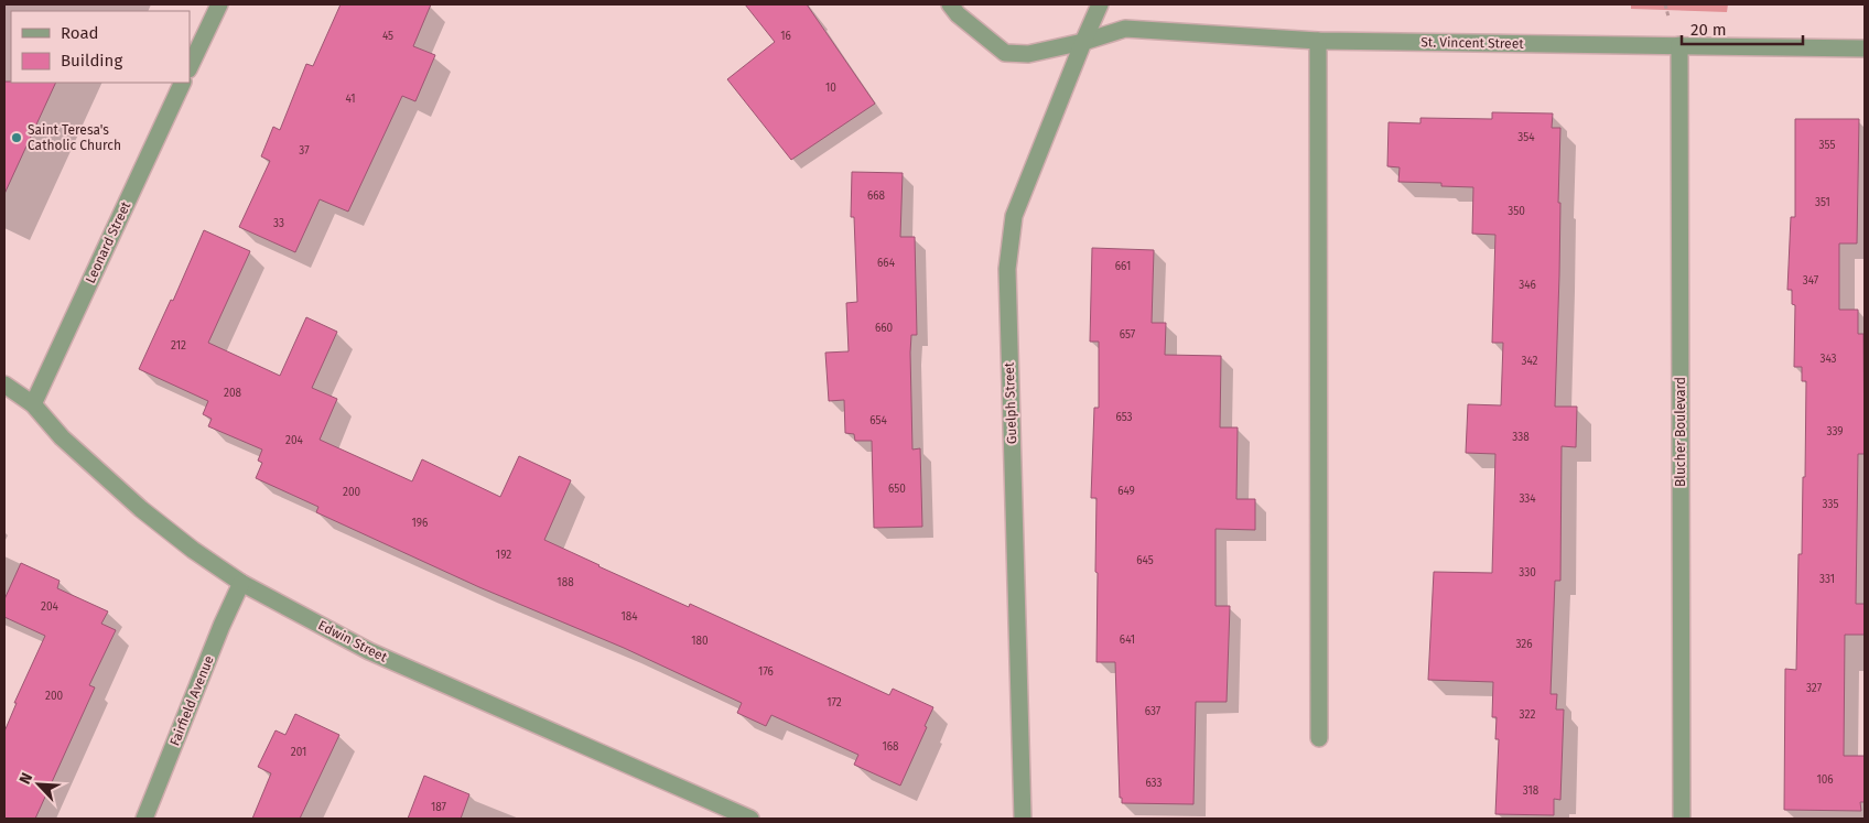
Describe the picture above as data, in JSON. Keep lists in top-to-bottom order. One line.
{"streets":{"street":["St. Vincent Street","Leonard Street","Guelph Street","Blucher Boulevard","Edwin Street","Fairfield Avenue"]},"crossings":[["St. Vincent Street","Guelph Street"],["St. Vincent Street","Blucher Boulevard"],["Leonard Street","Edwin Street"],["Edwin Street","Fairfield Avenue"]],"places":["Saint Teresa's Catholic Church"],"house_numbers":["45","16","10","41","354","355","37","668","351","350","33","664","661","347","346","660","657","212","343","342","208","653","654","339","338","204","650","649","200","334","335","196","192","645","330","331","188","204","184","641","180","326","176","327","200","172","637","322","168","201","106","633","318","187"],"legend":["Road","Building"],"scale_bar":"20 m","north":"top left"}
